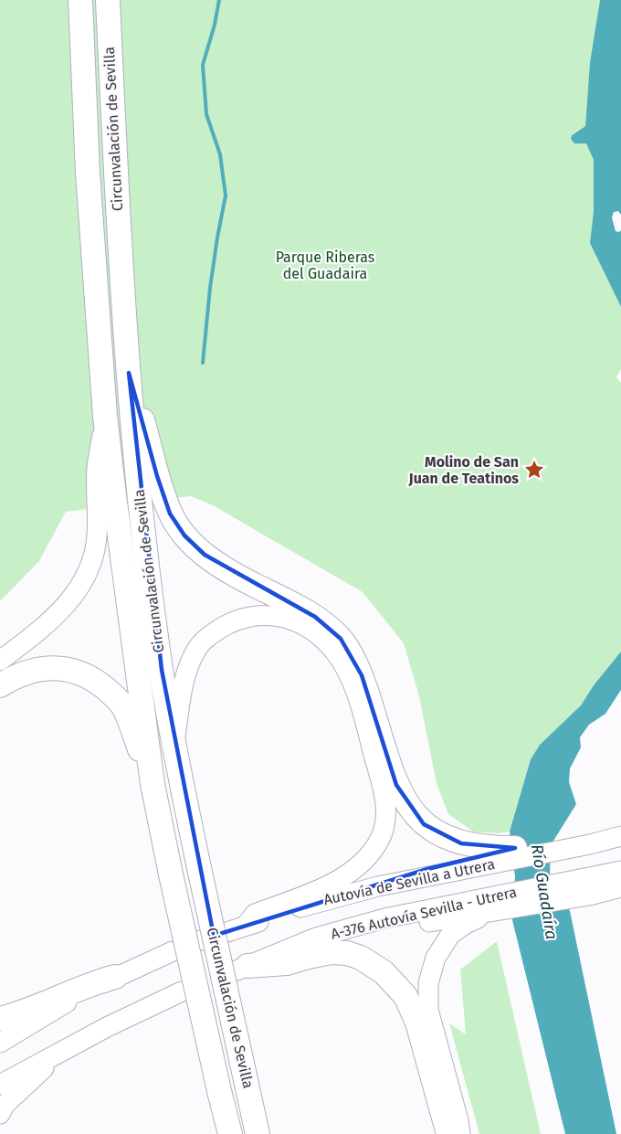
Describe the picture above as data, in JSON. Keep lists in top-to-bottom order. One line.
{"streets":{"highway":["Circunvalación de Sevilla"],"main road":["Autovía de Sevilla a Utrera"]},"water":["Río Guadaíra"],"parks":["Parque Riberas del Guadaira"],"places":{"place":["Molino de San Juan de Teatinos"]}}
